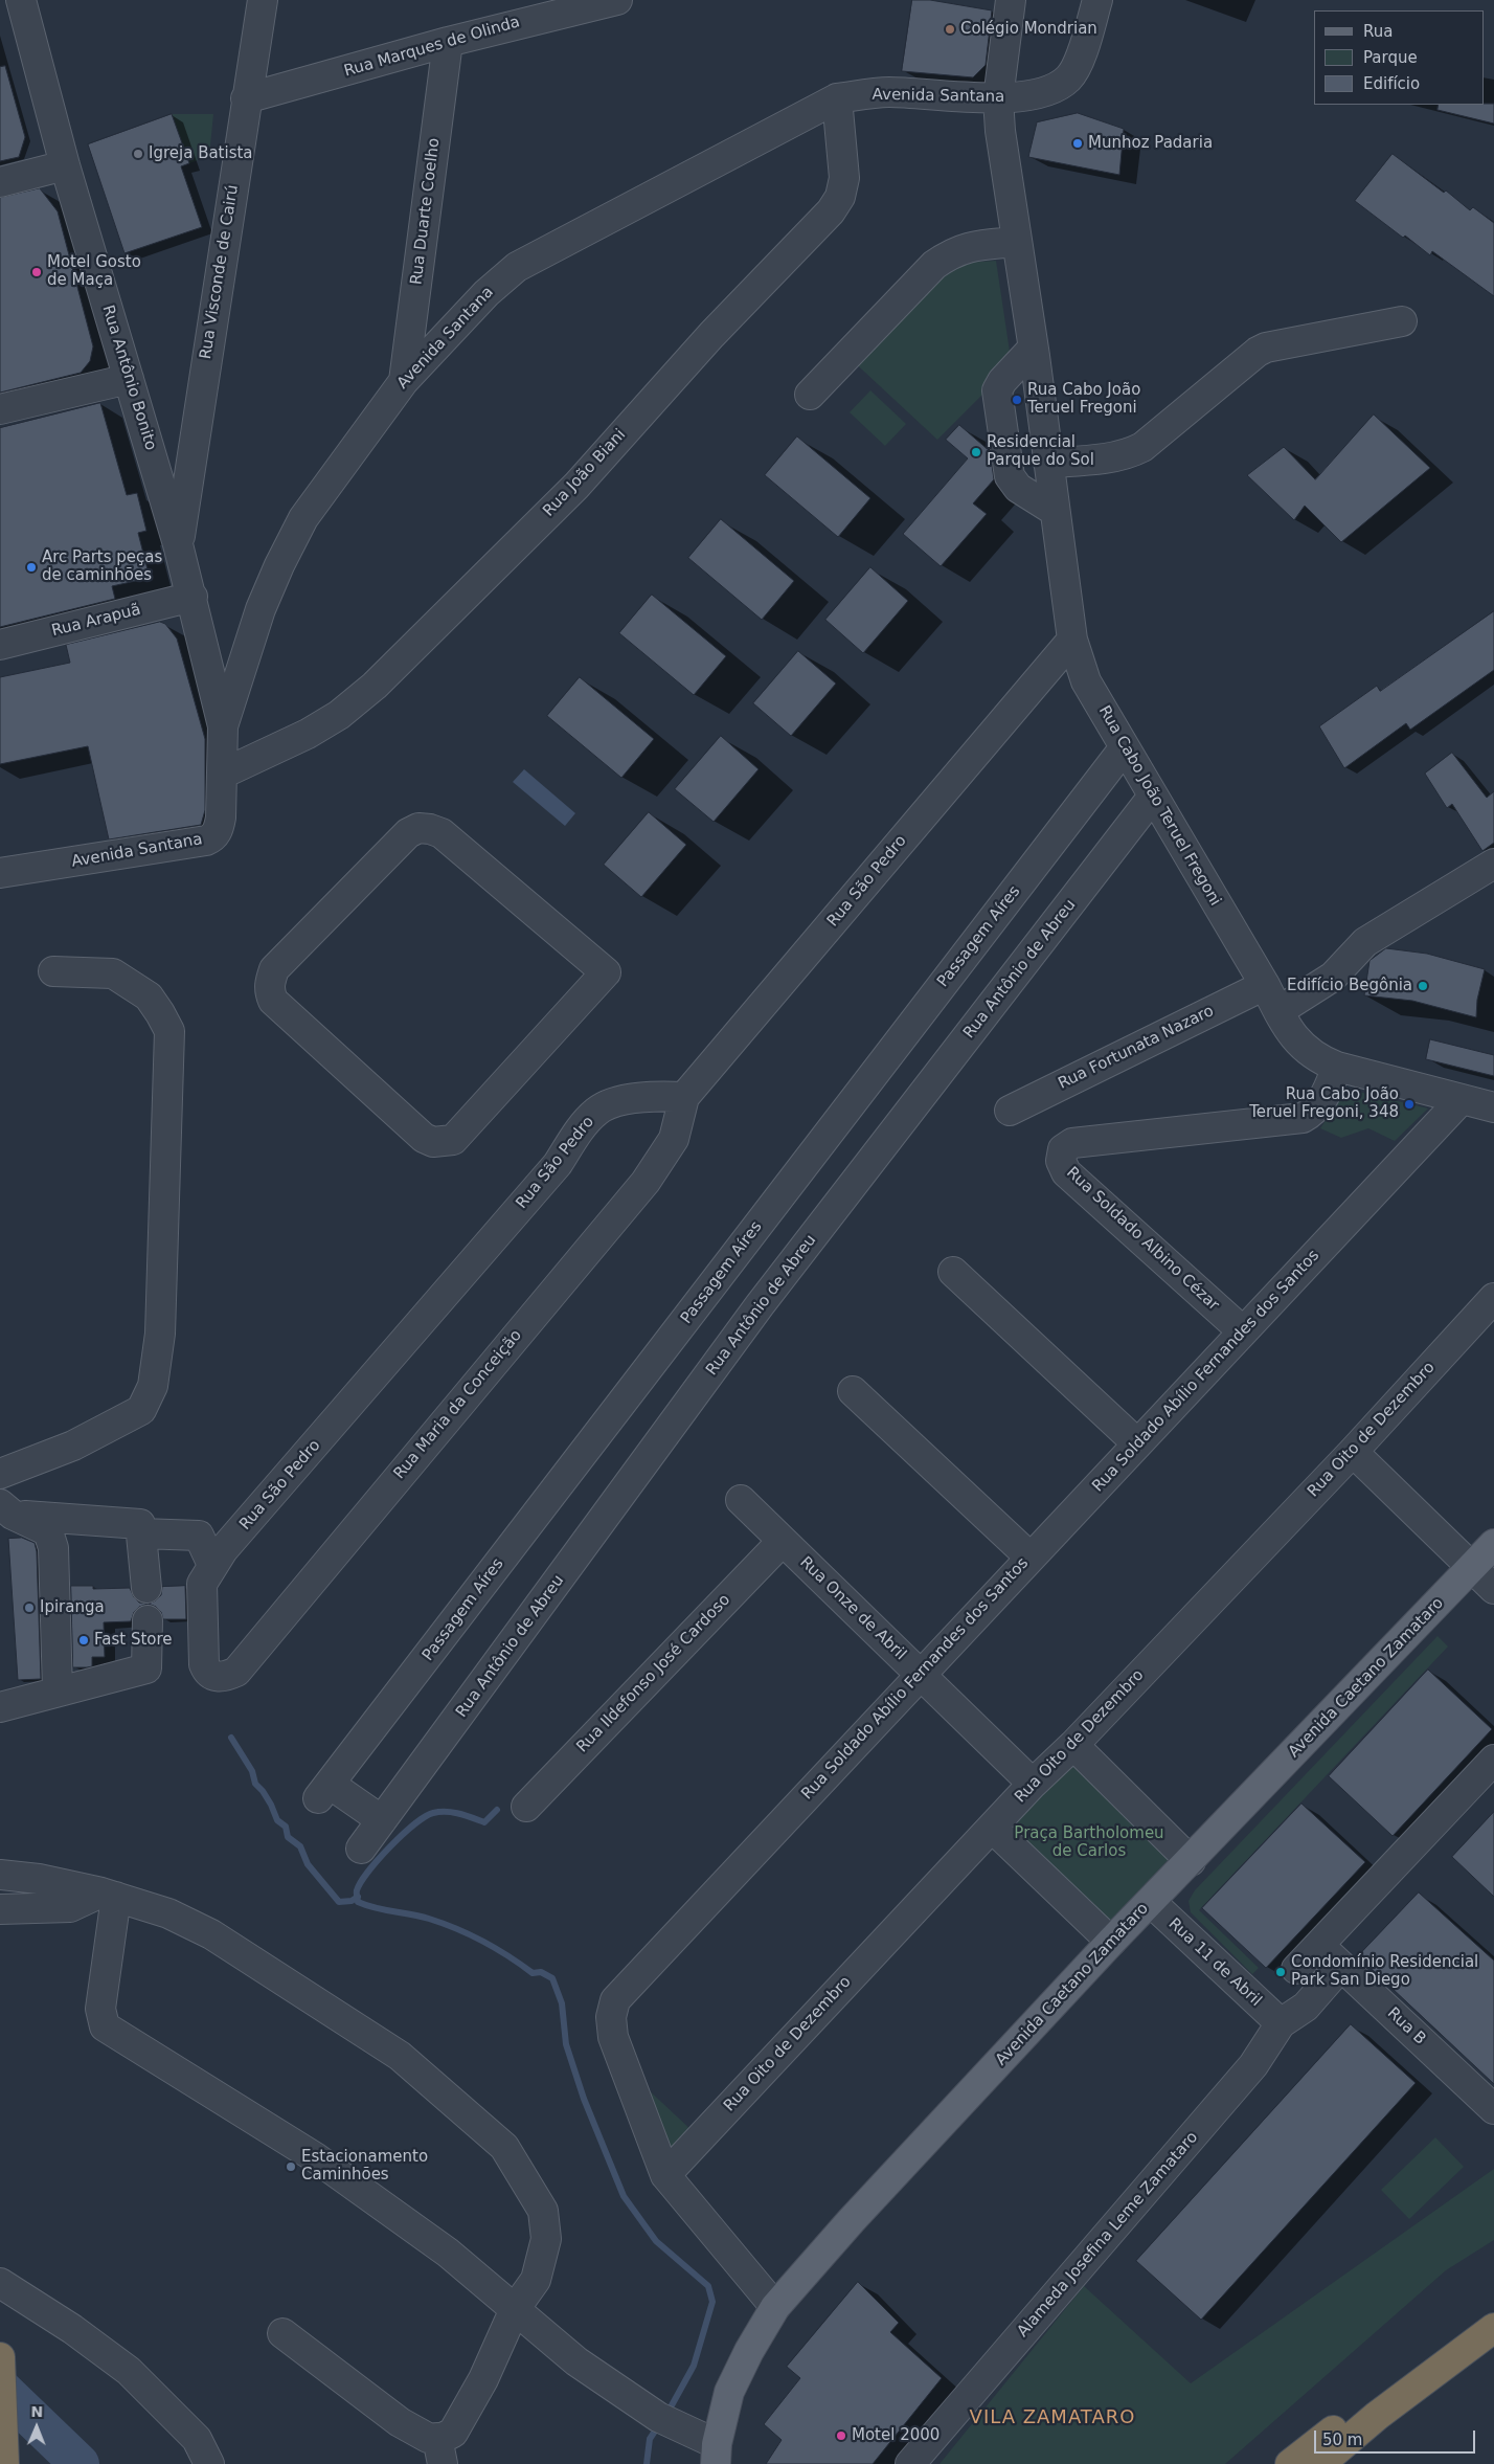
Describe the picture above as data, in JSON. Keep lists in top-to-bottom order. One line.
{"streets":{"main road":["Avenida Caetano Zamataro"],"street":["Rua Marques de Olinda","Avenida Santana","Rua Duarte Coelho","Rua Visconde de Cairú","Rua Antônio Bonito","Rua João Biani","Rua Arapuã","Rua Cabo João Teruel Fregoni","Rua São Pedro","Passagem Aíres","Rua Antônio de Abreu","Rua Fortunata Nazaro","Rua Soldado Albino Cézar","Rua Soldado Abílio Fernandes dos Santos","Rua Maria da Conceição","Rua Oito de Dezembro","Rua Onze de Abril","Rua Ildefonso José Cardoso","Rua 11 de Abril","Rua B","Alameda Josefina Leme Zamataro"]},"crossings":[["Rua Marques de Olinda","Rua Duarte Coelho"],["Rua Marques de Olinda","Rua Visconde de Cairú"],["Avenida Santana","Rua Duarte Coelho"],["Avenida Santana","Rua Antônio Bonito"],["Avenida Santana","Rua João Biani"],["Avenida Santana","Rua Cabo João Teruel Fregoni"],["Rua Visconde de Cairú","Rua Antônio Bonito"],["Rua Antônio Bonito","Rua Arapuã"],["Rua Cabo João Teruel Fregoni","Rua São Pedro"],["Rua Cabo João Teruel Fregoni","Passagem Aíres"],["Rua Cabo João Teruel Fregoni","Rua Antônio de Abreu"],["Rua Cabo João Teruel Fregoni","Rua Fortunata Nazaro"],["Rua Cabo João Teruel Fregoni","Rua Soldado Albino Cézar"],["Rua Cabo João Teruel Fregoni","Rua Soldado Abílio Fernandes dos Santos"],["Rua São Pedro","Rua Maria da Conceição"],["Passagem Aíres","Rua Antônio de Abreu"],["Rua Soldado Albino Cézar","Rua Soldado Abílio Fernandes dos Santos"],["Rua Soldado Abílio Fernandes dos Santos","Rua Oito de Dezembro"],["Rua Soldado Abílio Fernandes dos Santos","Rua Onze de Abril"],["Rua Soldado Abílio Fernandes dos Santos","Avenida Caetano Zamataro"],["Rua Oito de Dezembro","Rua Onze de Abril"],["Rua Onze de Abril","Rua Ildefonso José Cardoso"],["Avenida Caetano Zamataro","Rua 11 de Abril"],["Rua 11 de Abril","Alameda Josefina Leme Zamataro"],["Rua B","Alameda Josefina Leme Zamataro"]],"districts":["VILA ZAMATARO"],"parks":["Praça Bartholomeu de Carlos"],"places":["Colégio Mondrian","Munhoz Padaria","Igreja Batista","Motel Gosto de Maça","Rua Cabo João Teruel Fregoni","Residencial Parque do Sol","Arc Parts peças de caminhões","Edifício Begônia","Rua Cabo João Teruel Fregoni, 348","Ipiranga","Fast Store","Condomínio Residencial Park San Diego","Estacionamento Caminhões","Motel 2000"],"legend":["Rua","Parque","Edifício"],"scale_bar":"50 m","north":"top"}
